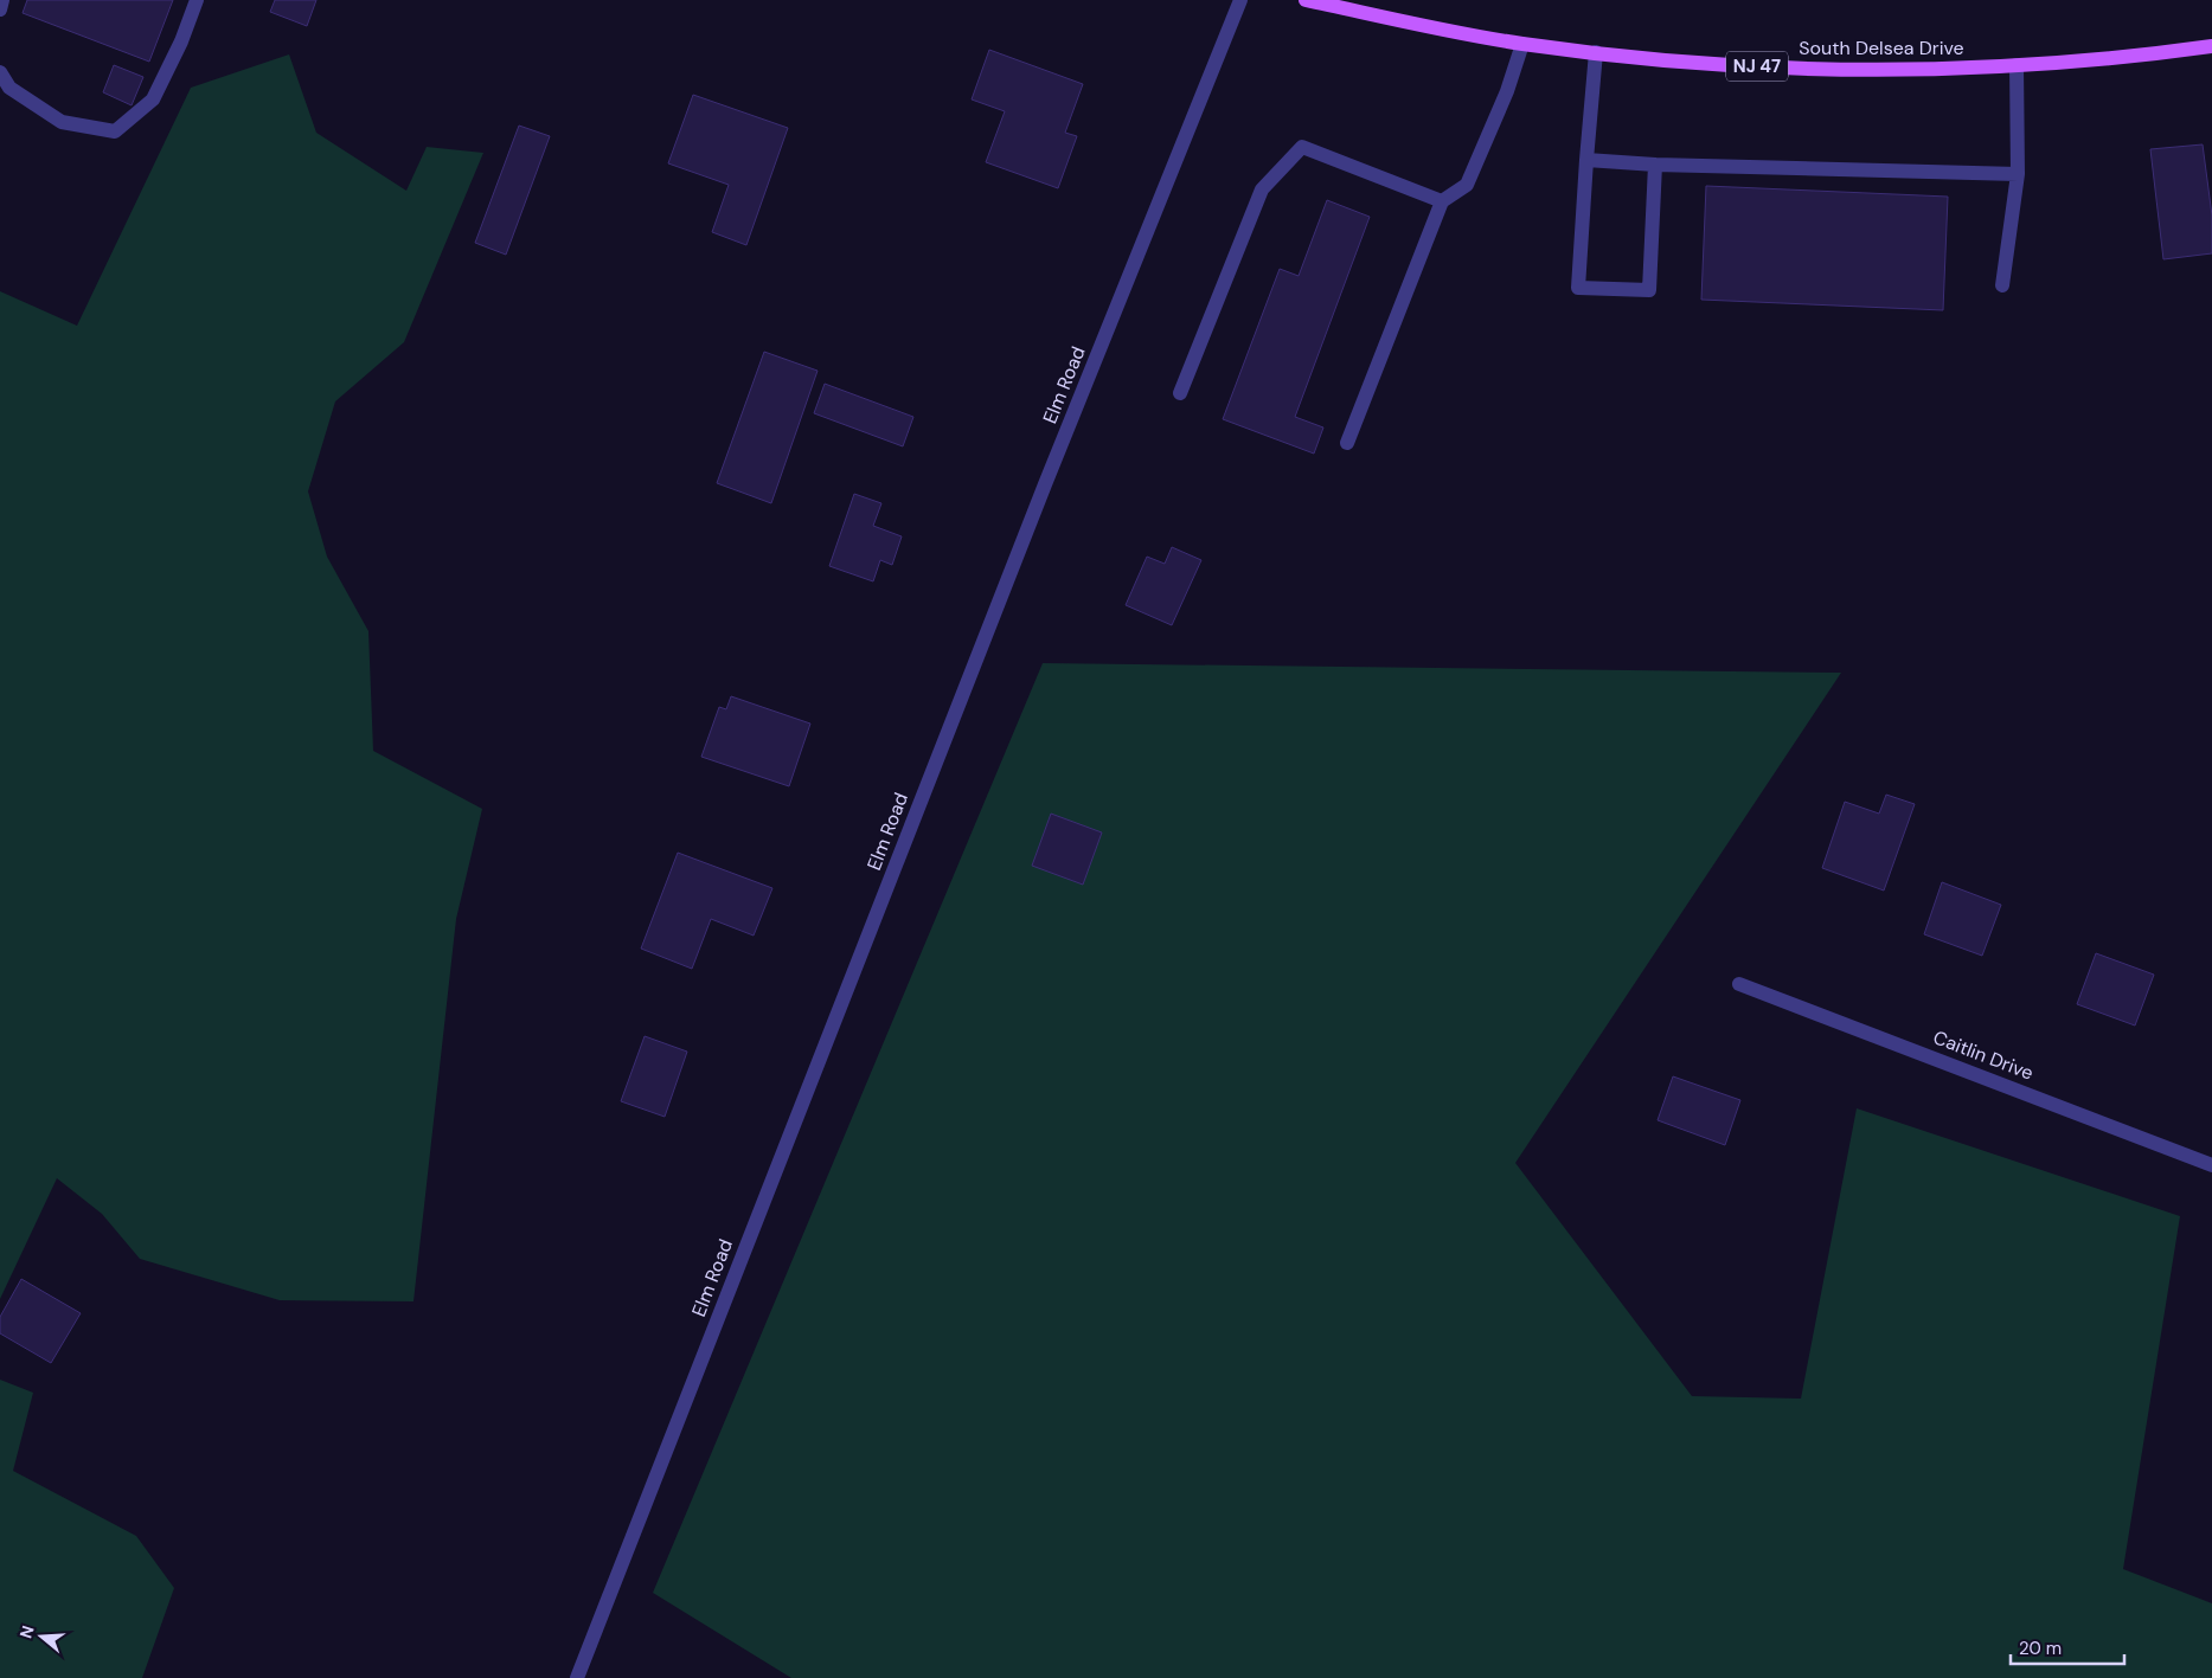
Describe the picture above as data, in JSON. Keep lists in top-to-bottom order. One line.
{"streets":{"main road":["South Delsea Drive","NJ 47"],"street":["Elm Road","Caitlin Drive"]},"scale_bar":"20 m","north":"left"}
